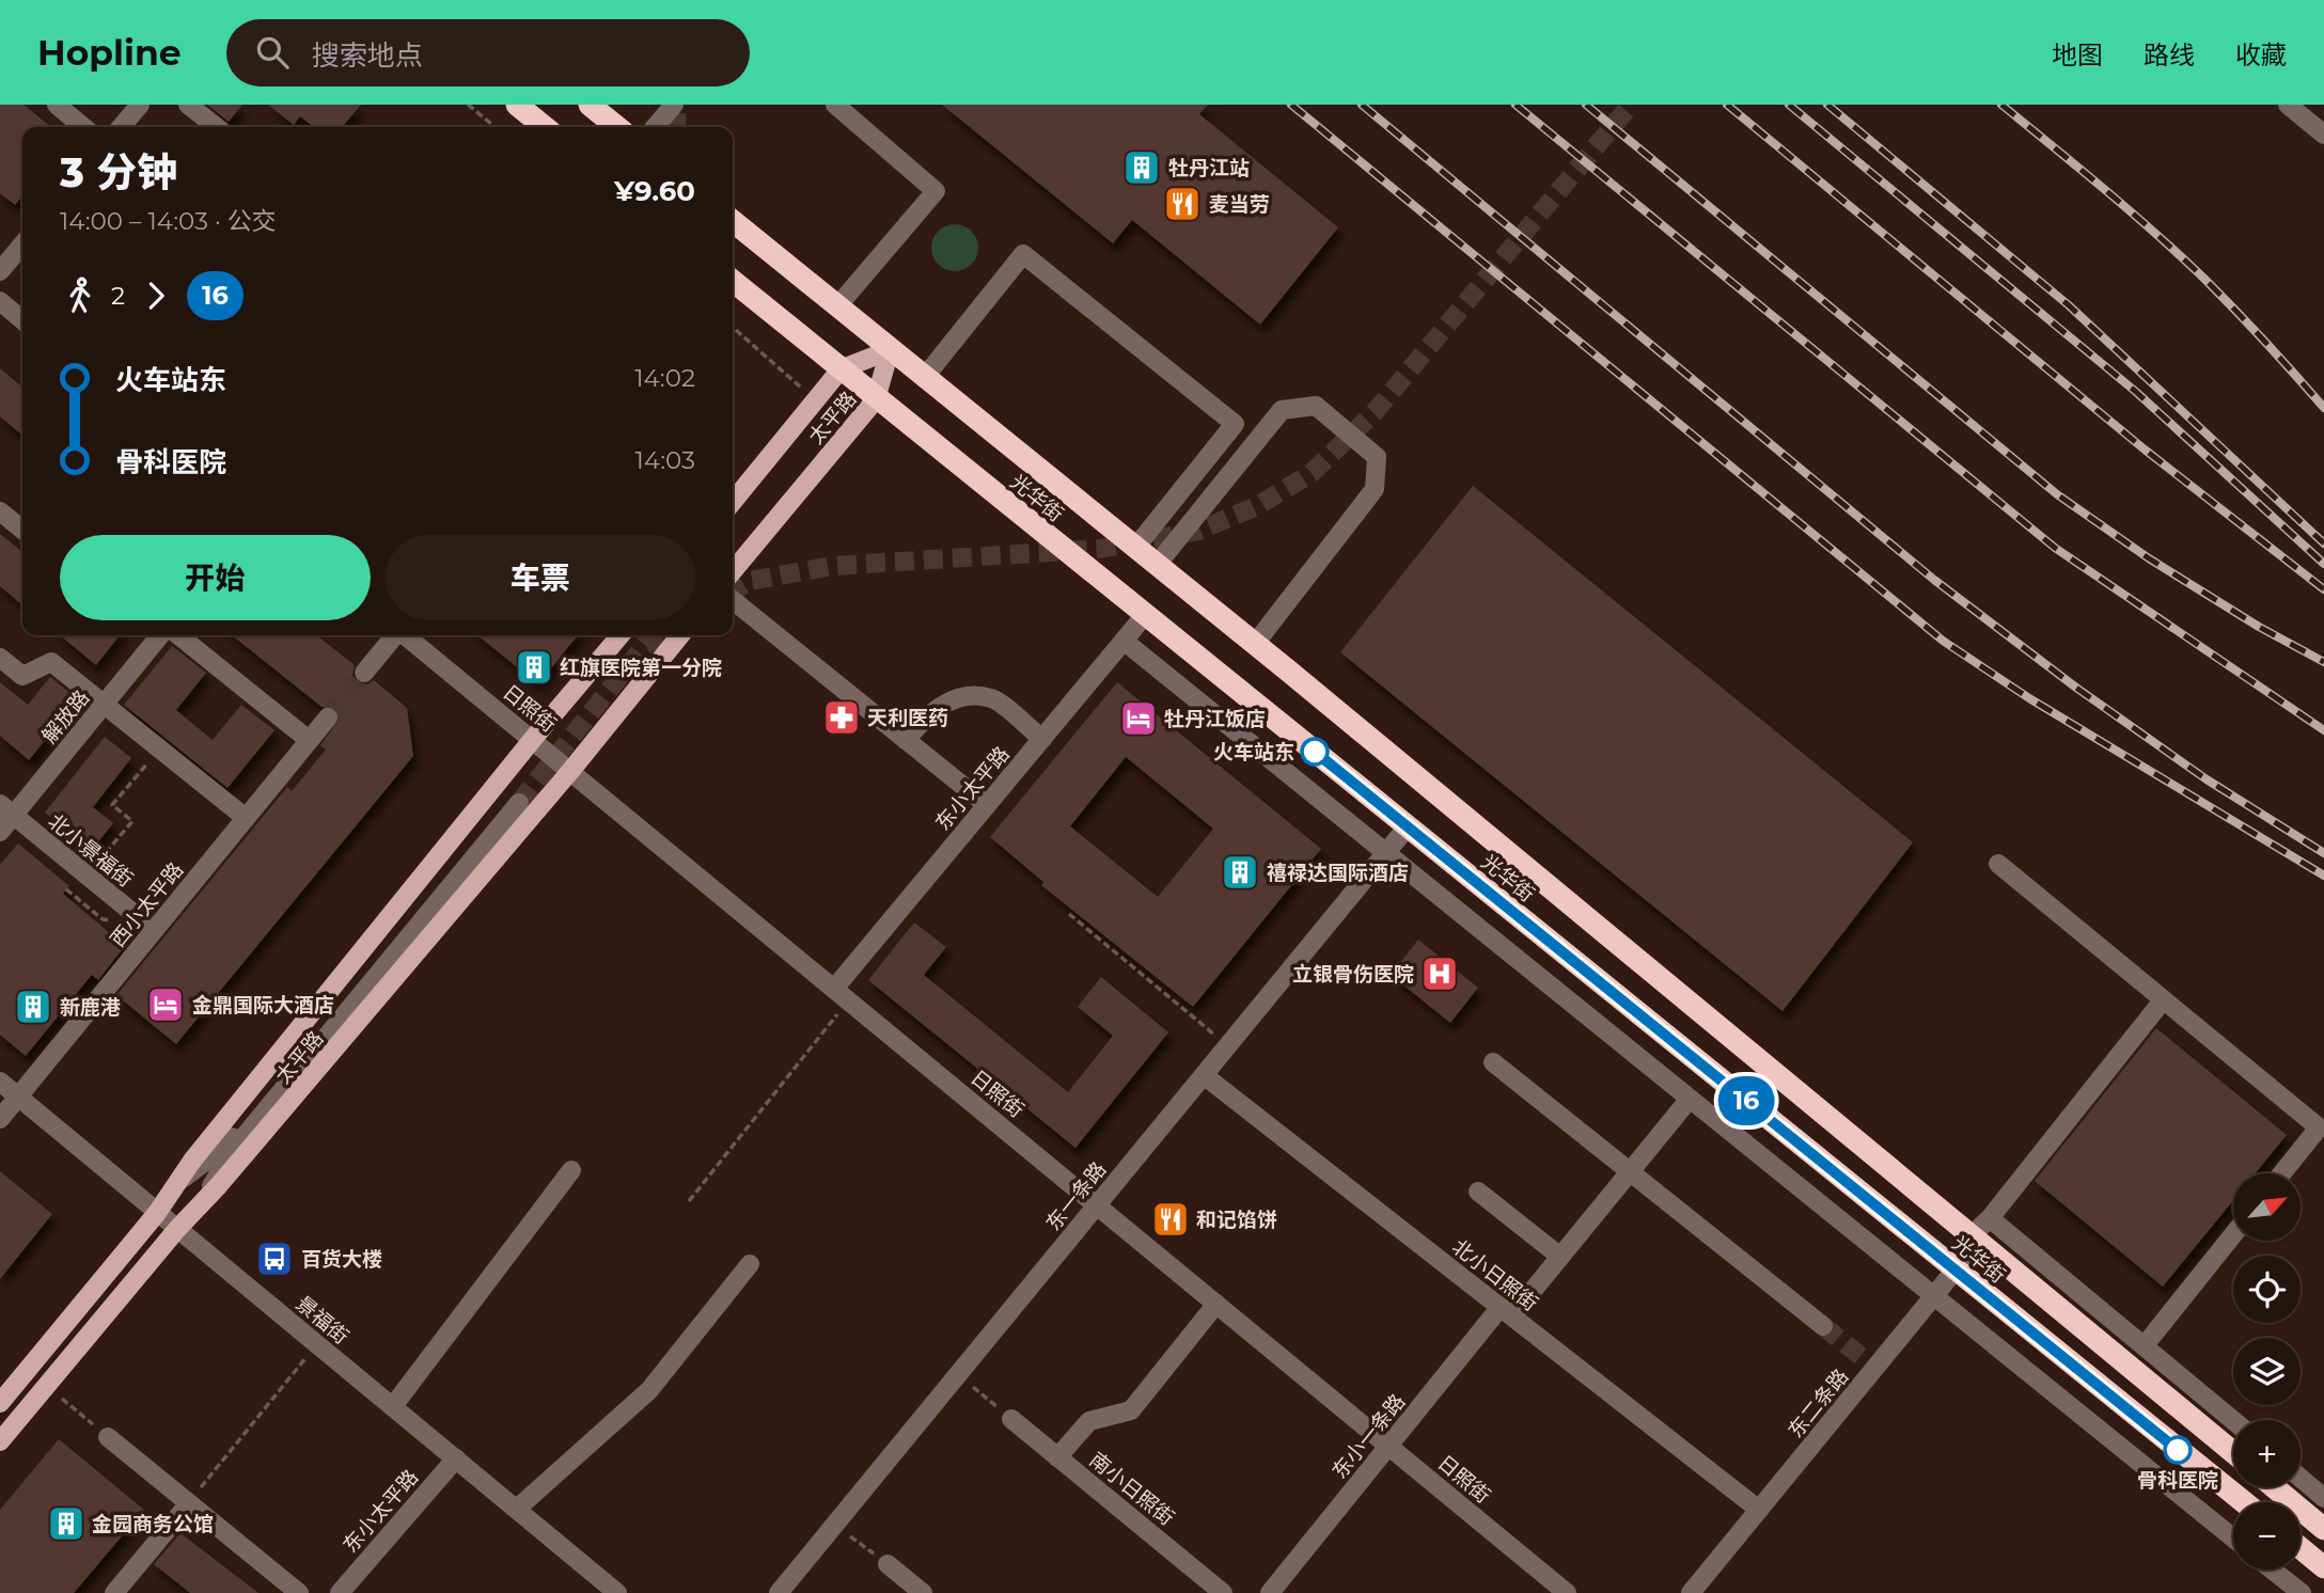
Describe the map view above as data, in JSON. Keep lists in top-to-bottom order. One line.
{"streets":{"highway":["光华街"],"main road":["太平路"],"street":["日照街","解放路","东小太平路","北小景福街","西小太平路","东一条路","北小日照街","景福街","东二条路","东小一条路","南小日照街"]},"crossings":[["太平路","光华街"],["太平路","日照街"],["太平路","景福街"],["光华街","东小太平路"],["光华街","东一条路"],["光华街","东二条路"],["日照街","东小太平路"],["日照街","东一条路"],["日照街","东小一条路"],["解放路","北小景福街"],["东小太平路","景福街"],["北小景福街","西小太平路"],["西小太平路","景福街"],["东一条路","北小日照街"],["北小日照街","东二条路"],["北小日照街","东小一条路"]],"places":{"building":["牡丹江站","红旗医院第一分院","禧禄达国际酒店","新鹿港","金园商务公馆"],"restaurant":["麦当劳","和记馅饼"],"pharmacy":["天利医药"],"hotel":["牡丹江饭店","金鼎国际大酒店"],"other":["火车站东","骨科医院"],"hospital":["立银骨伤医院"],"bus stop":["百货大楼"]},"lines":["bus line 16"],"north":"top right","page":{"header":"Hopline","search":"搜索地点","nav":["地图","路线","收藏"],"on_map":"16","heading":["3 分钟","14:00 – 14:03 · 公交","¥9.60"],"legs":["2","16"],"list":[{"name":"火车站东","value":"14:02"},{"name":"骨科医院","value":"14:03"}],"buttons":["开始","车票"],"map_buttons":["+","−"]}}
